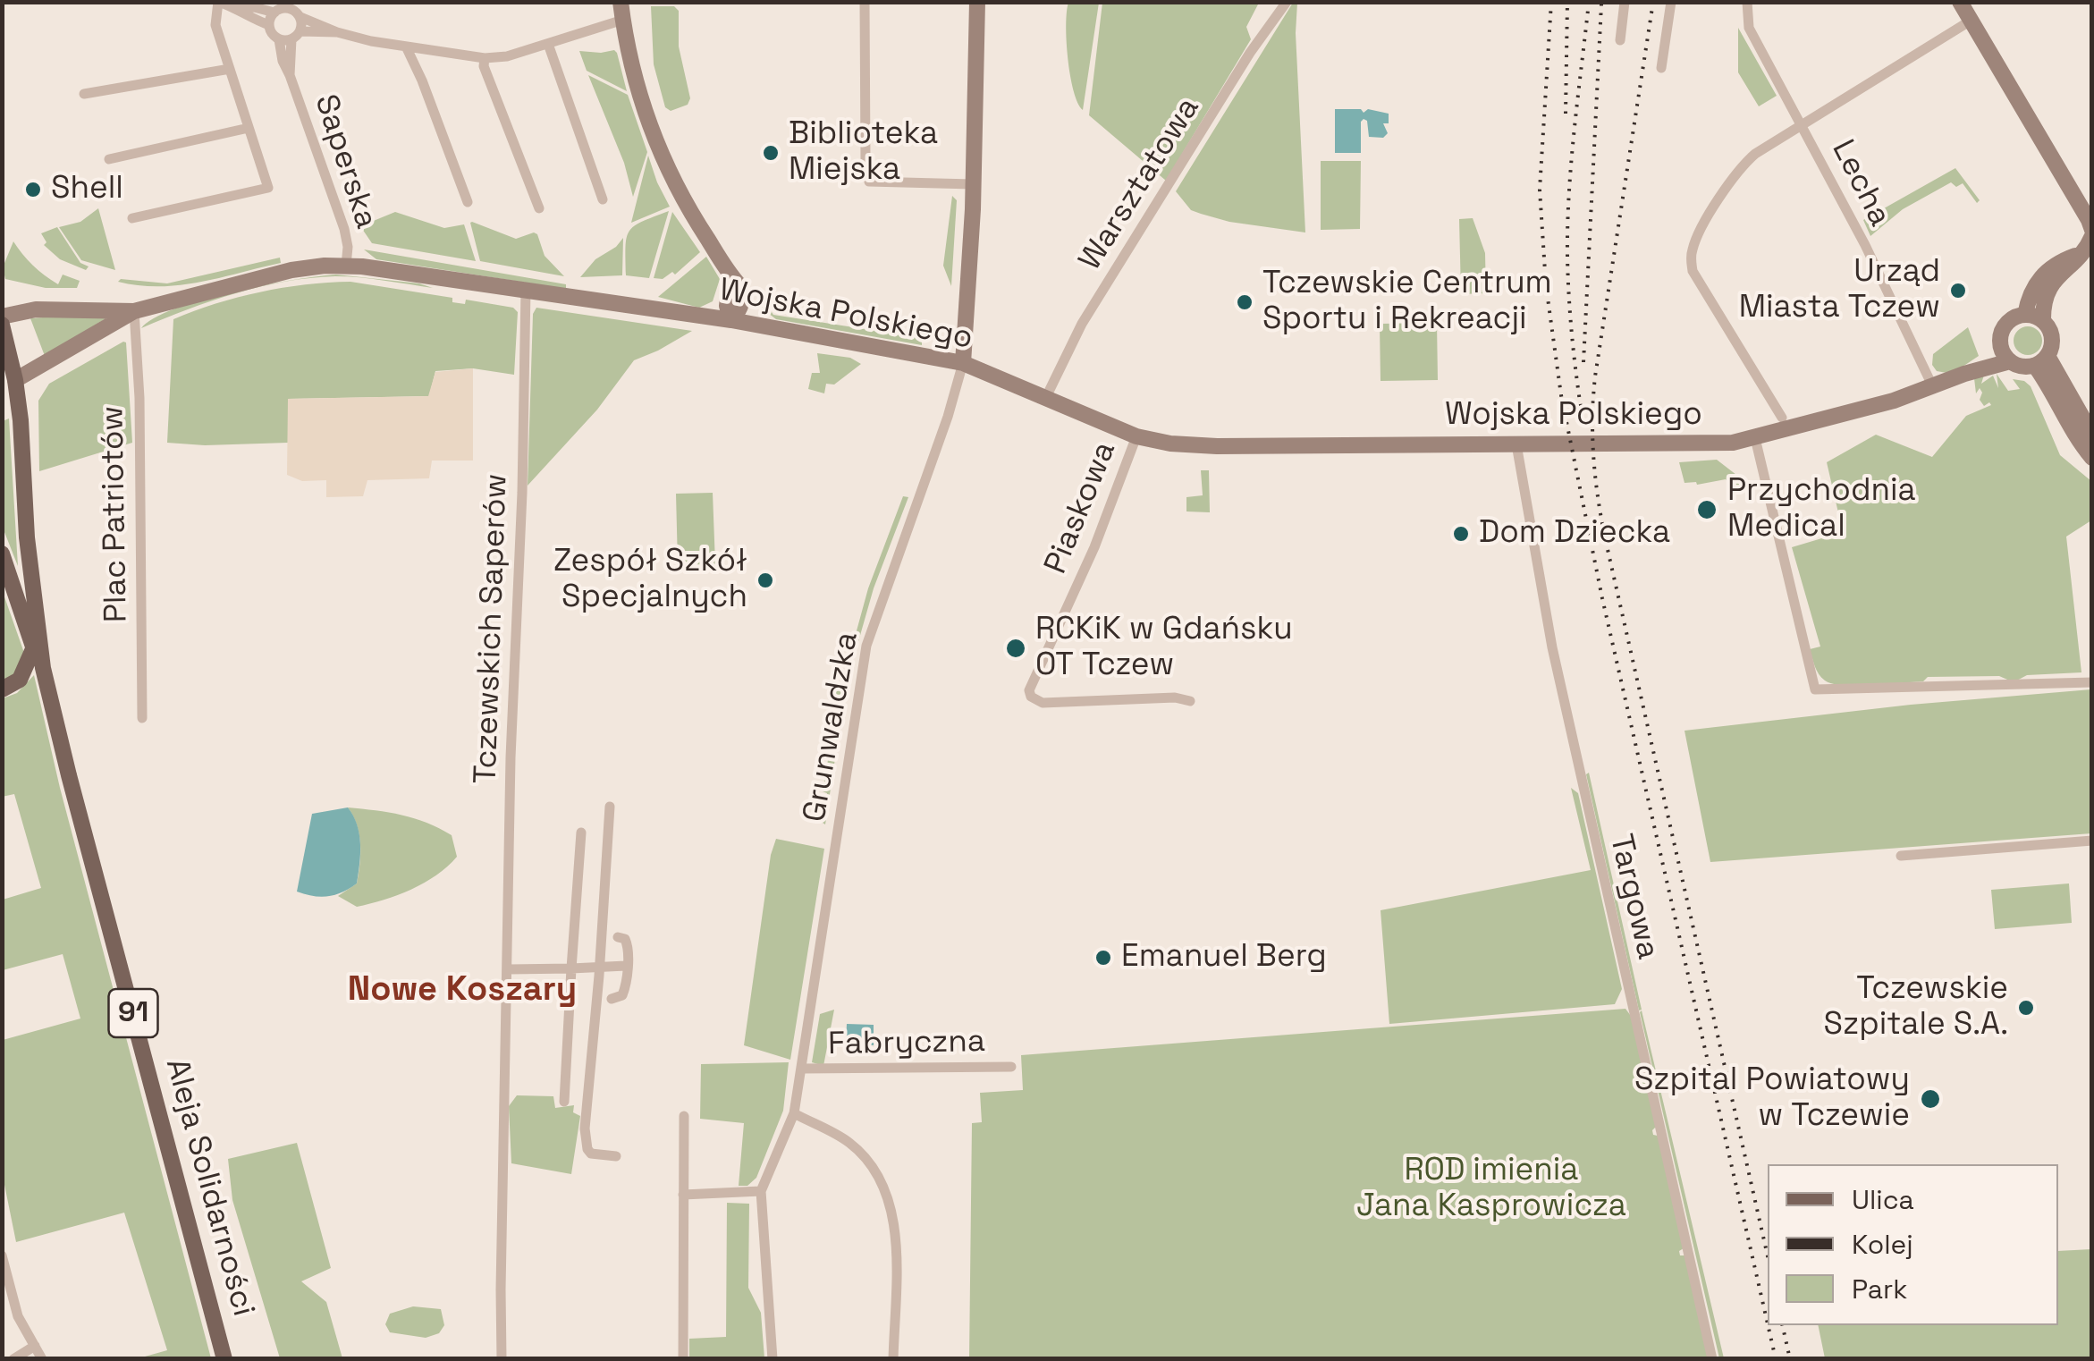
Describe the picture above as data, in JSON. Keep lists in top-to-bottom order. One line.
{"streets":{"main road":["91","Aleja Solidarności"],"street":["Saperska","Lecha","Warsztatowa","Wojska Polskiego","Piaskowa","Plac Patriotów","Tczewskich Saperów","Grunwaldzka","Targowa","Fabryczna"]},"crossings":[["Saperska","Wojska Polskiego"],["Lecha","Wojska Polskiego"],["Warsztatowa","Wojska Polskiego"],["Wojska Polskiego","Piaskowa"],["Wojska Polskiego","Plac Patriotów"],["Wojska Polskiego","Tczewskich Saperów"],["Wojska Polskiego","Grunwaldzka"],["Wojska Polskiego","Targowa"],["Wojska Polskiego","91"],["Wojska Polskiego","Aleja Solidarności"],["Grunwaldzka","Fabryczna"],["91","Aleja Solidarności"]],"districts":["Nowe Koszary"],"parks":["ROD imienia Jana Kasprowicza"],"places":["Biblioteka Miejska","Shell","Urząd Miasta Tczew","Tczewskie Centrum Sportu i Rekreacji","Przychodnia Medical","Dom Dziecka","Zespół Szkół Specjalnych","RCKiK w Gdańsku OT Tczew","Emanuel Berg","Tczewskie Szpitale S.A.","Szpital Powiatowy w Tczewie"],"legend":["Ulica","Kolej","Park"]}
